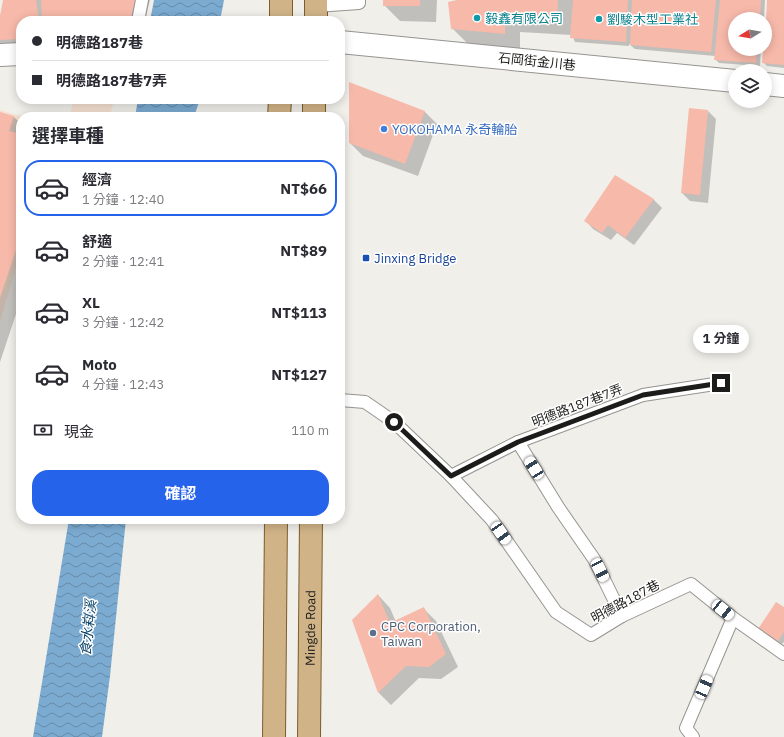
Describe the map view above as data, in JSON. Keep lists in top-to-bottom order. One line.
{"streets":{"main road":["Mingde Road"],"street":["石岡街金川巷"],"lane":["明德路187巷7弄","明德路187巷"]},"crossings":[["明德路187巷7弄","明德路187巷"]],"water":["食水嵙溪"],"places":{"other":["毅鑫有限公司","劉駿木型工業社","YOKOHAMA 永奇輪胎","CPC Corporation, Taiwan"],"transit":["Jinxing Bridge"]},"north":"left","page":{"banner":["明德路187巷","明德路187巷7弄"],"heading":"選擇車種","list":[{"name":"經濟","note":"1 分鐘 · 12:40","value":"NT$66"},{"name":"舒適","note":"2 分鐘 · 12:41","value":"NT$89"},{"name":"XL","note":"3 分鐘 · 12:42","value":"NT$113"},{"name":"Moto","note":"4 分鐘 · 12:43","value":"NT$127"}],"bubble":"1 分鐘","pay":["現金","110 m"],"buttons":"確認"}}
